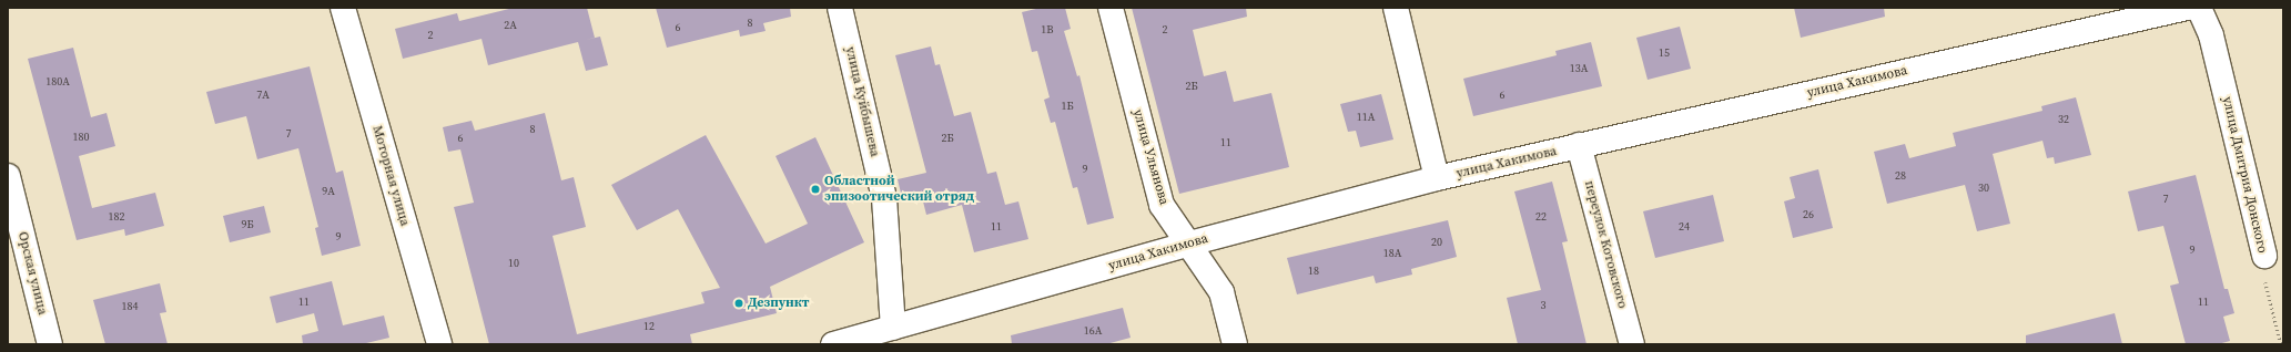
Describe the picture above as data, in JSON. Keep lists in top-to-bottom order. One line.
{"streets":{"street":["улица Хакимова","улица Куйбышева","улица Ульянова","улица Дмитрия Донского","Моторная улица","переулок Котовского","Орская улица"]},"crossings":[["улица Хакимова","улица Куйбышева"],["улица Хакимова","улица Ульянова"],["улица Хакимова","переулок Котовского"]],"places":["Областной эпизоотический отряд","Дезпункт"],"house_numbers":["8","2А","6","1В","2","2","15","13А","180А","2Б","7А","6","1Б","11А","32","8","7","180","6","2Б","11","9","28","30","9А","7","26","182","22","9Б","11","24","9","20","9","18А","10","18","11","11","3","184","12","16А"]}
